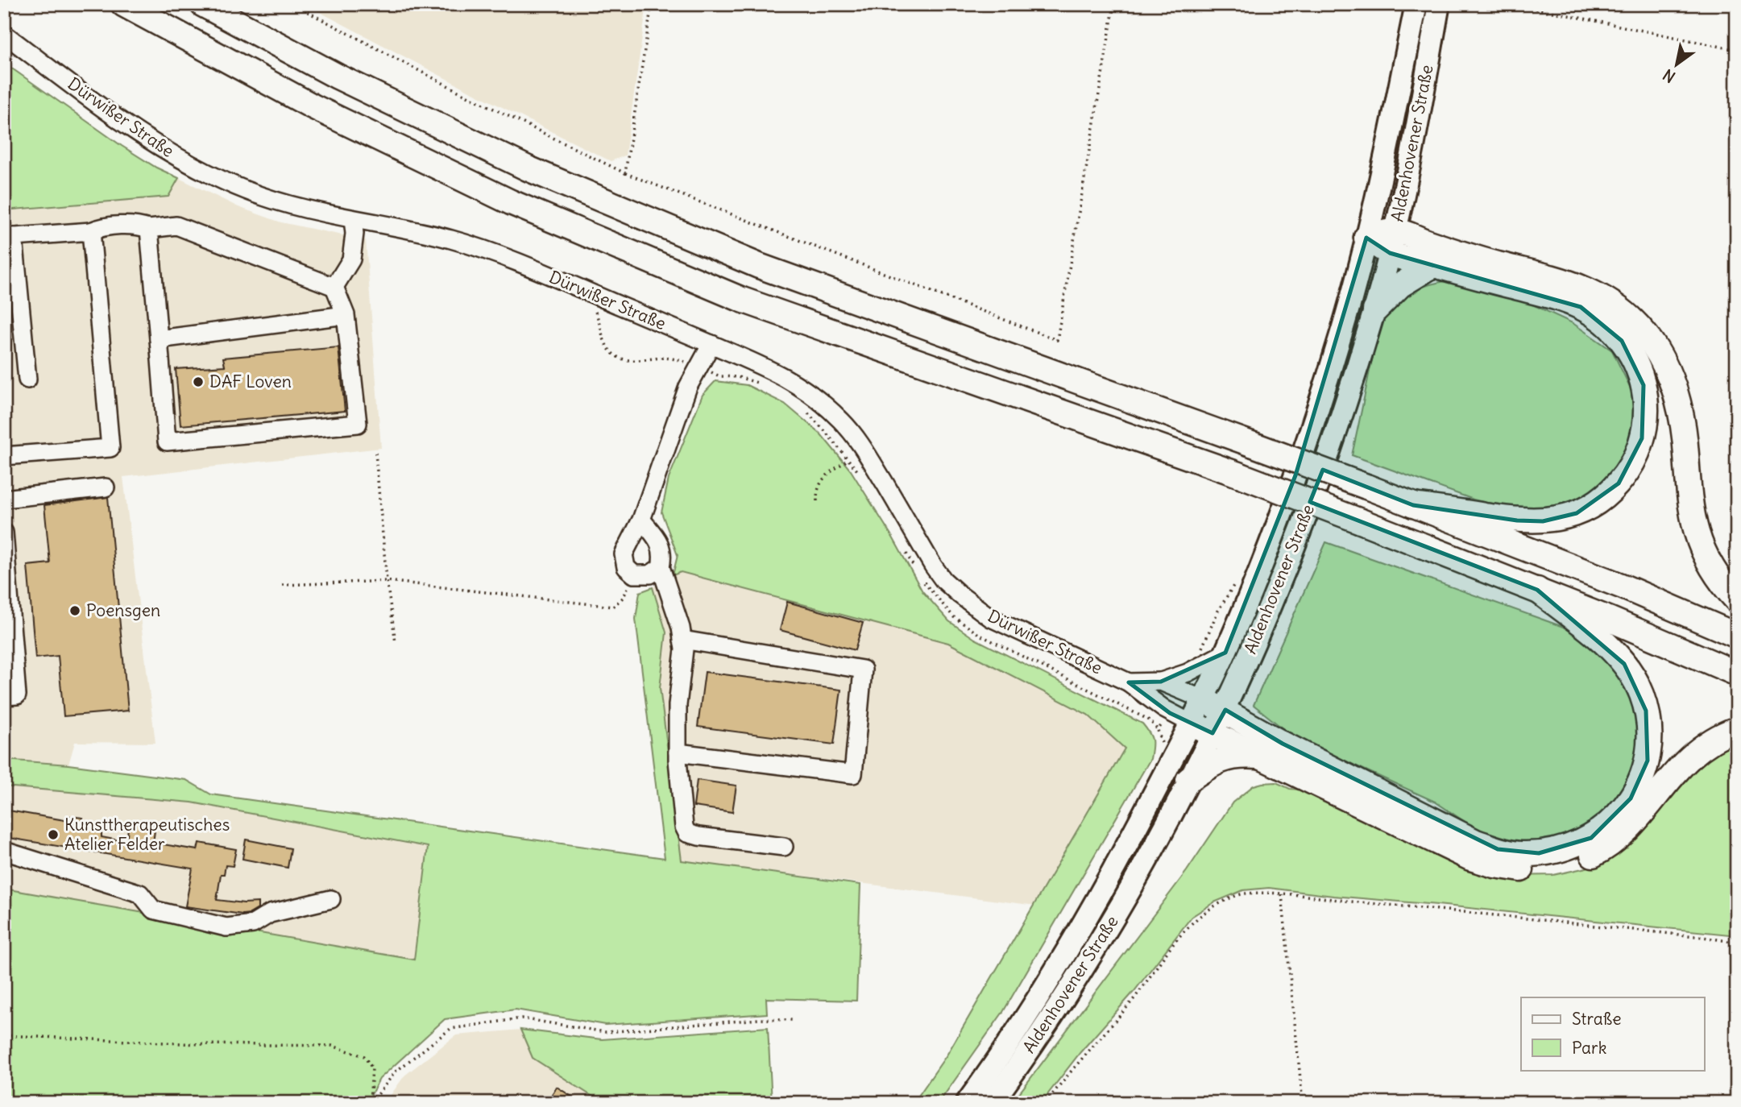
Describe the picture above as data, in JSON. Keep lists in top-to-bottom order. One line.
{"streets":{"main road":["Aldenhovener Straße"],"street":["Dürwißer Straße"]},"crossings":[["Dürwißer Straße","Aldenhovener Straße"]],"places":["DAF Loven","Poensgen","Kunsttherapeutisches Atelier Felder"],"legend":["Straße","Park"],"north":"bottom left"}
